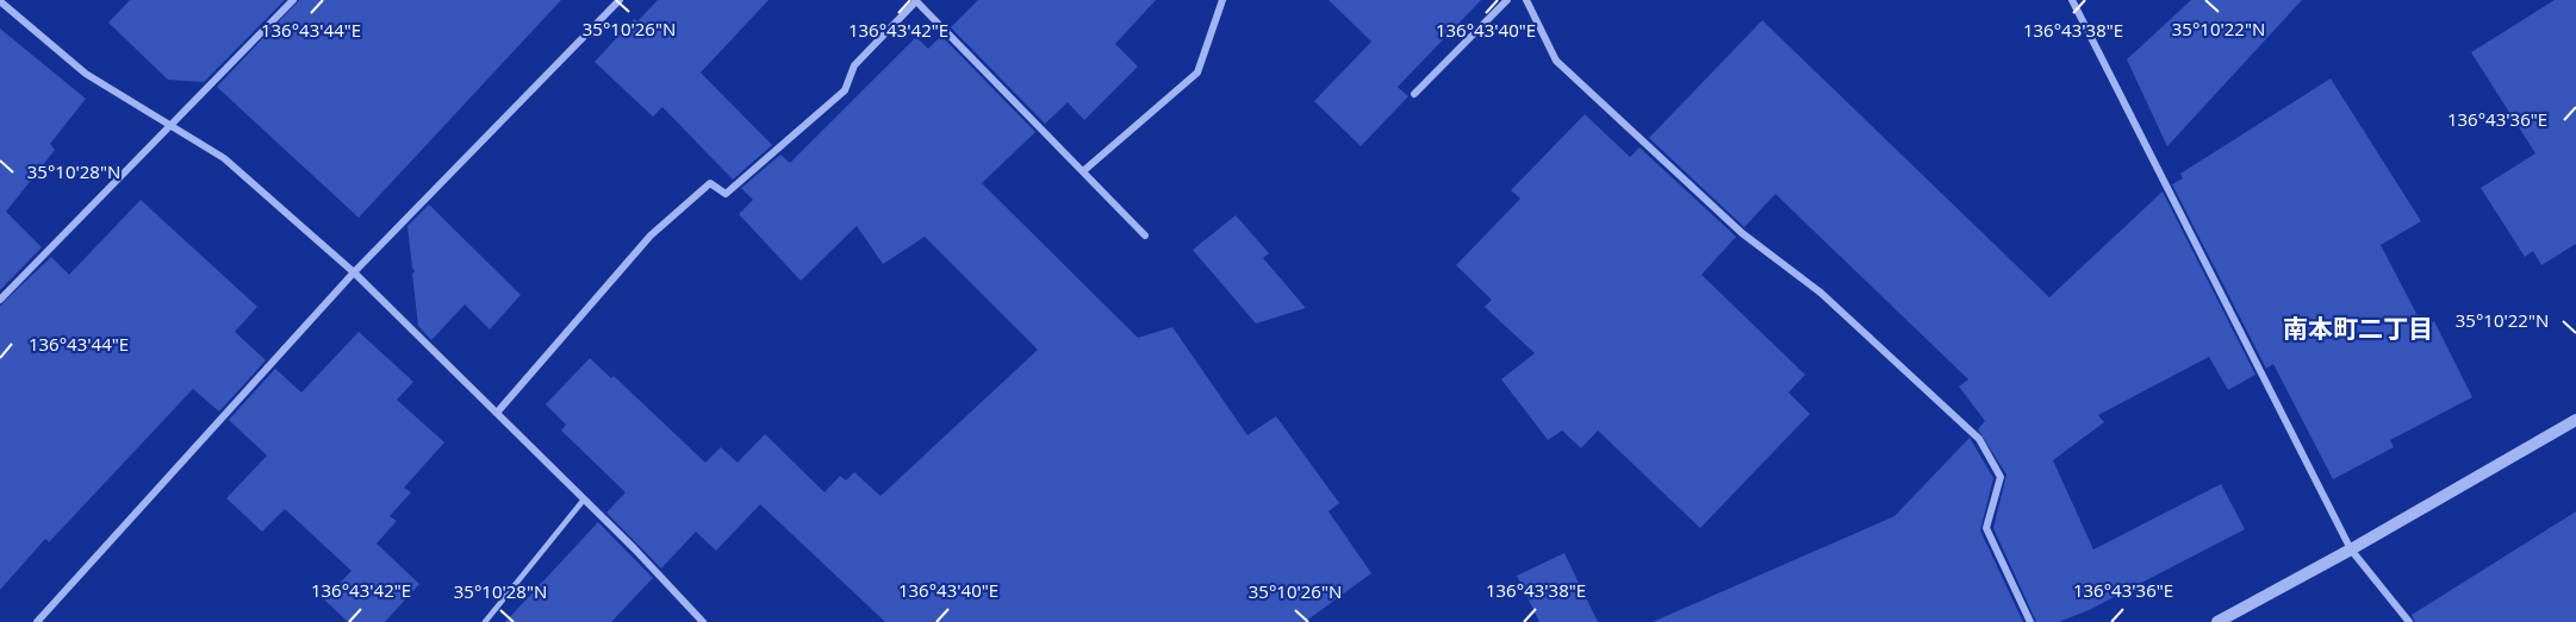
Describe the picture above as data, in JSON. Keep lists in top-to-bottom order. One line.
{"districts":["南本町二丁目"],"coordinates":["35°10'22\"N","35°10'26\"N","136°43'44\"E","136°43'42\"E","136°43'40\"E","136°43'38\"E","136°43'36\"E","35°10'28\"N"]}
